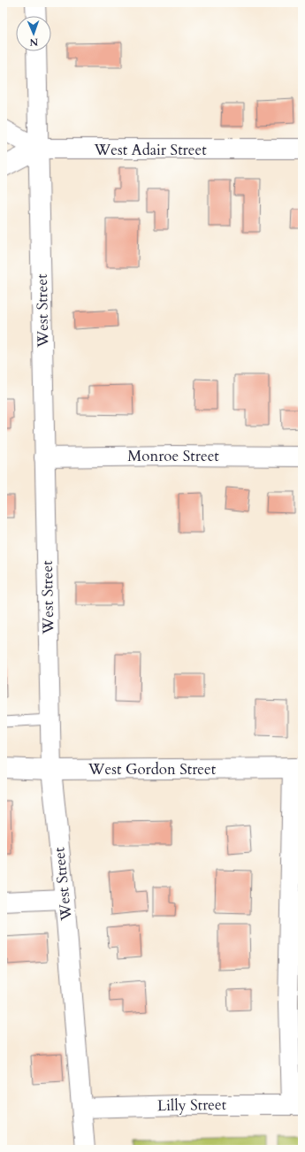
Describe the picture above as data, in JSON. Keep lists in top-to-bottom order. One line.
{"streets":{"street":["West Adair Street","West Street","Monroe Street","West Gordon Street","Lilly Street"]},"crossings":[["West Adair Street","West Street"],["West Street","Monroe Street"],["West Street","West Gordon Street"],["West Street","Lilly Street"]],"north":"bottom"}
